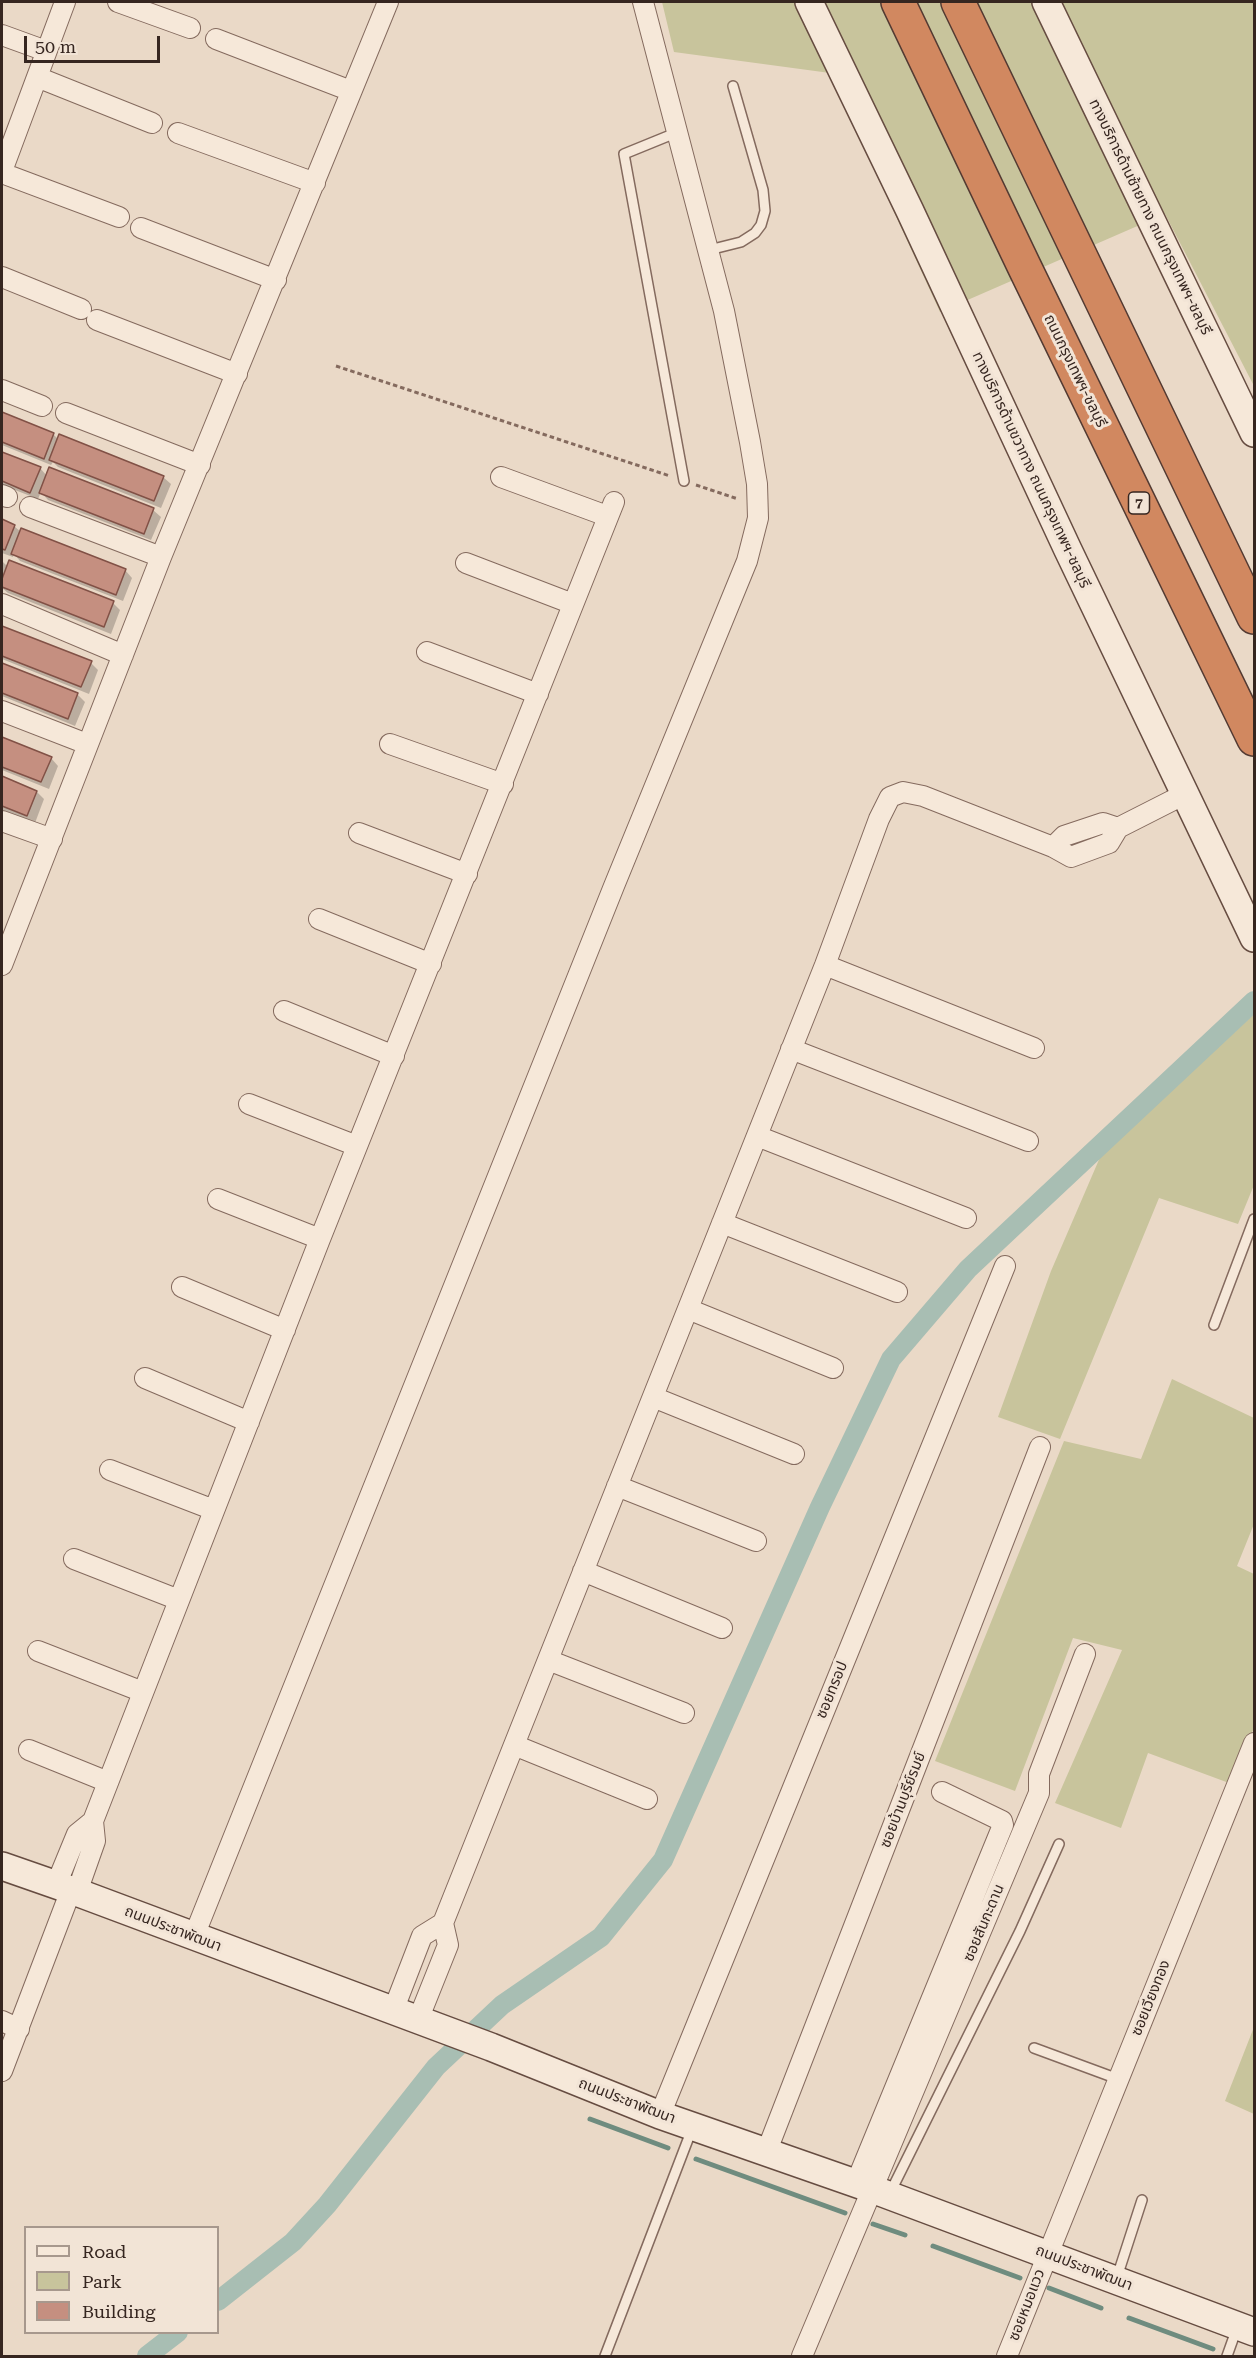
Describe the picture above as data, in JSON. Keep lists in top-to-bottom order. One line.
{"streets":{"highway":["ถนนกรุงเทพฯ-ชลบุรี","7"],"main road":["ทางบริการด้านซ้ายทาง ถนนกรุงเทพฯ-ชลบุรี","ทางบริการด้านขวาทาง ถนนกรุงเทพฯ-ชลบุรี","ถนนประชาพัฒนา"],"street":["ซอยทรอป","ซอยบ้านบุรีย์รมย์","ซอยสันกะดาน","ซอยเวียงทอง","ซอยหมอแวว"]},"crossings":[["ซอยทรอป","ถนนประชาพัฒนา"],["ซอยบ้านบุรีย์รมย์","ถนนประชาพัฒนา"],["ซอยสันกะดาน","ถนนประชาพัฒนา"],["ถนนประชาพัฒนา","ซอยเวียงทอง"],["ถนนประชาพัฒนา","ซอยหมอแวว"],["ซอยเวียงทอง","ซอยหมอแวว"]],"legend":["Road","Park","Building"],"scale_bar":"50 m"}
